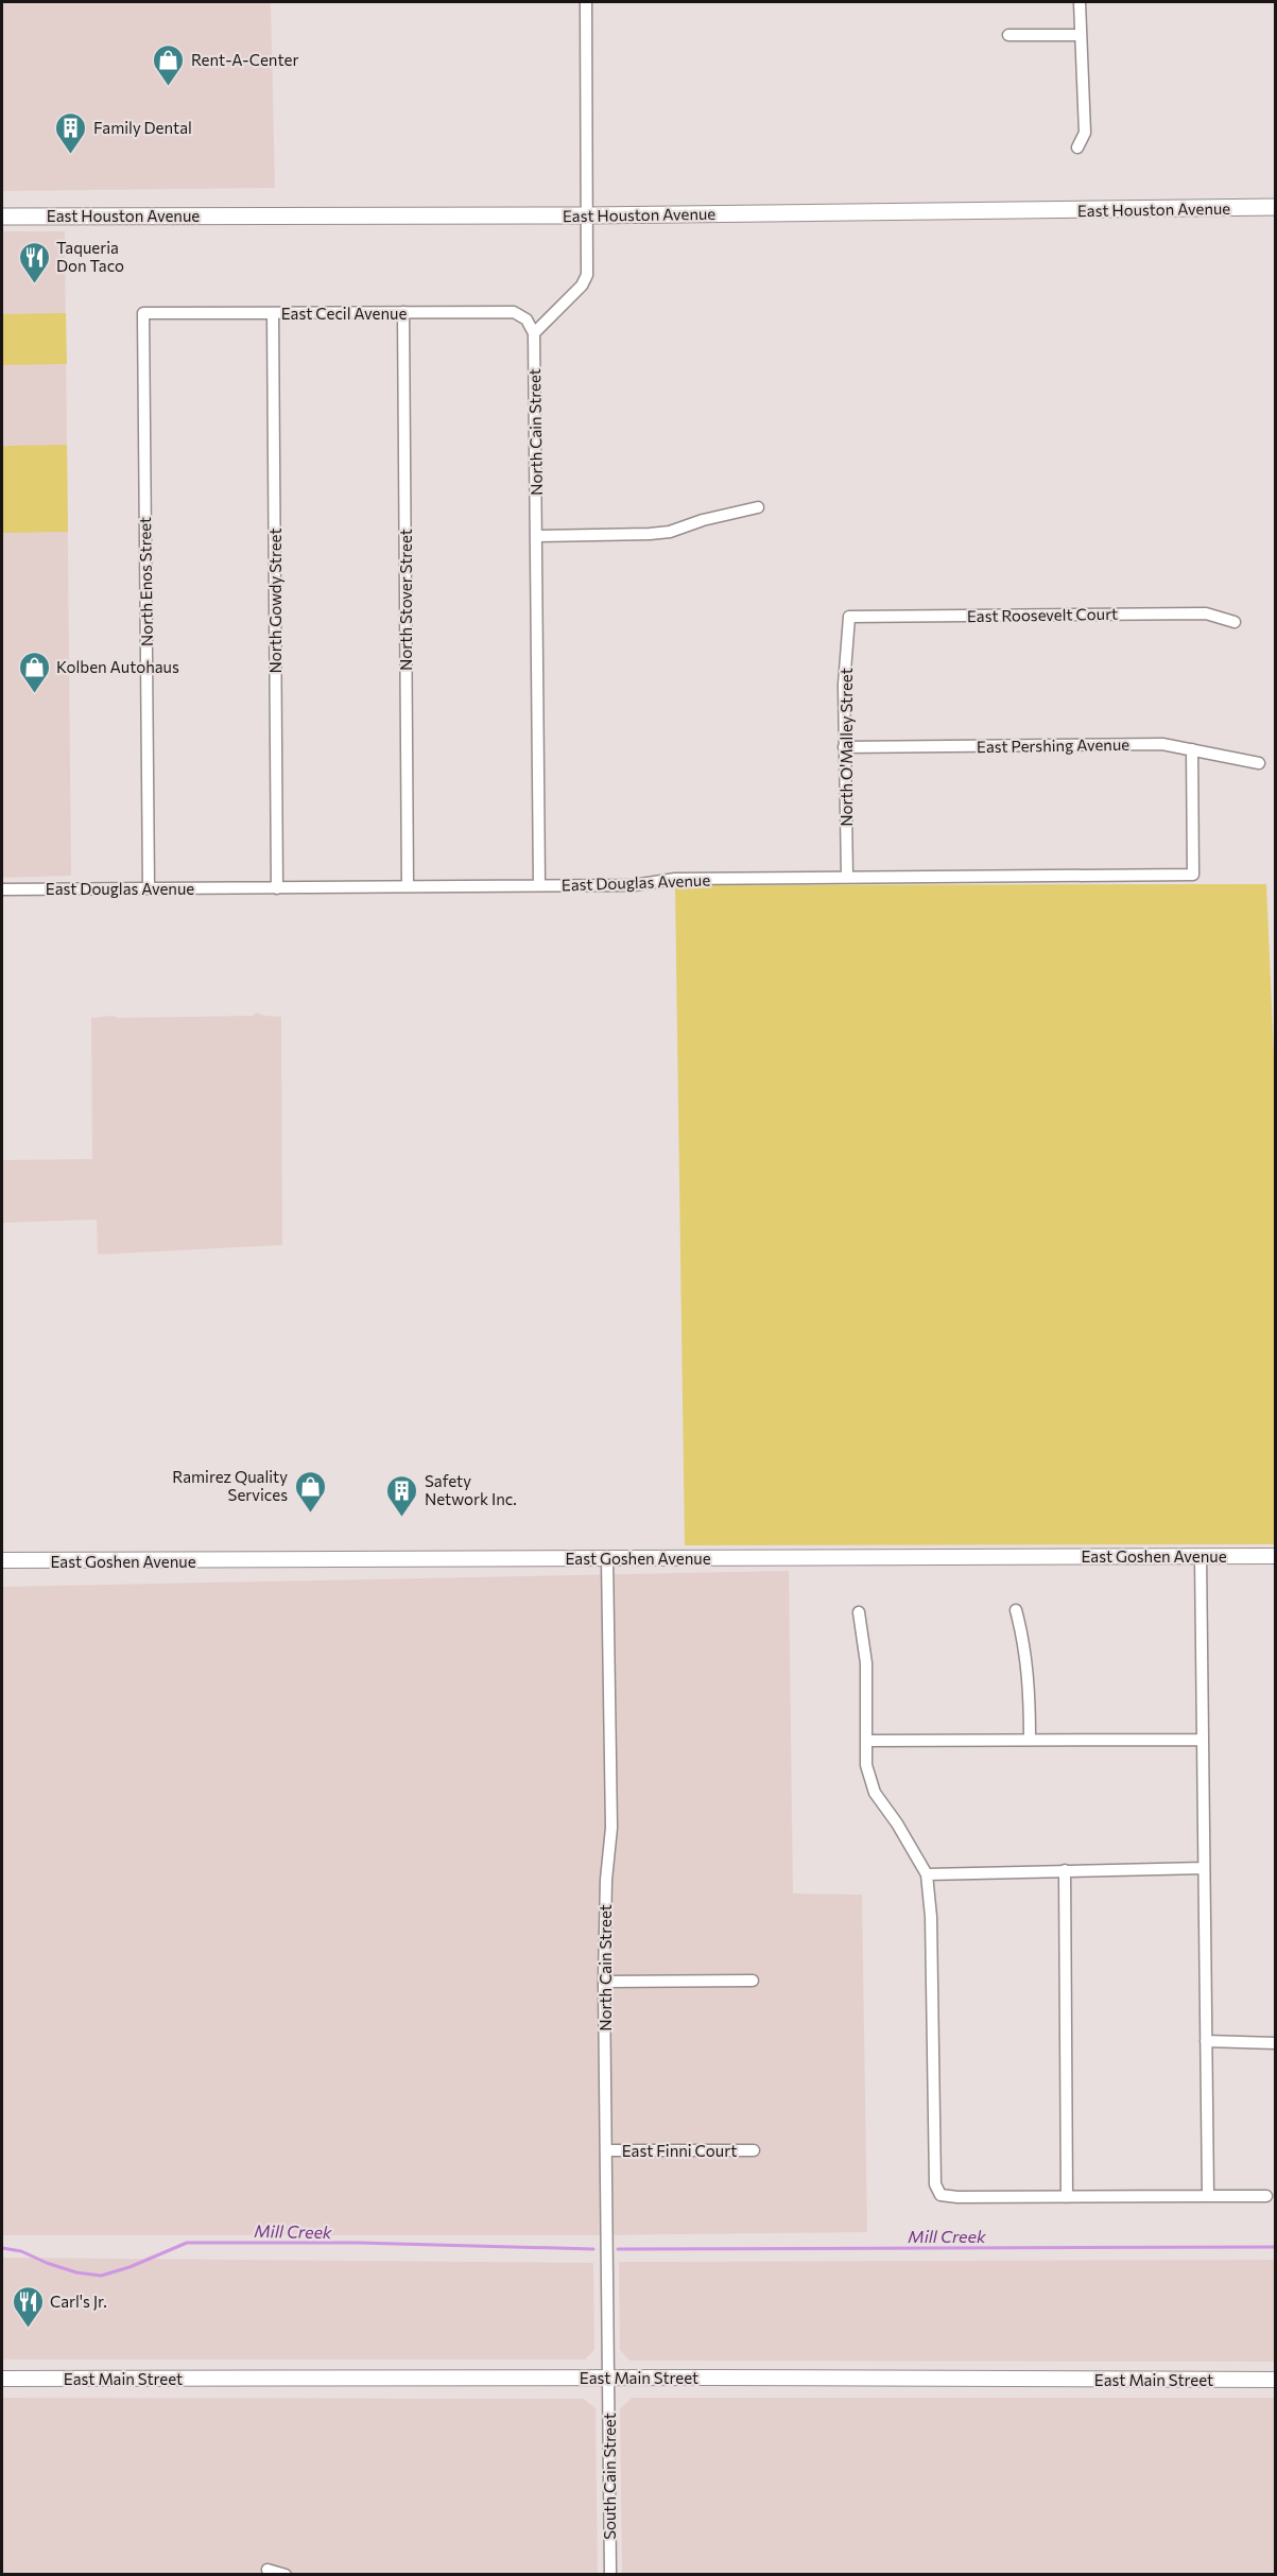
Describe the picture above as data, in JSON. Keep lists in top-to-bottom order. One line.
{"streets":{"main road":["East Houston Avenue"],"street":["East Cecil Avenue","North Cain Street","North Enos Street","North Stover Street","North Gowdy Street","East Roosevelt Court","East Pershing Avenue","North O'Malley Street","East Douglas Avenue","East Goshen Avenue","East Finni Court","East Main Street","South Cain Street"]},"crossings":[["East Cecil Avenue","North Cain Street"],["East Cecil Avenue","North Enos Street"],["East Cecil Avenue","North Stover Street"],["East Cecil Avenue","North Gowdy Street"],["North Cain Street","East Douglas Avenue"],["North Cain Street","East Goshen Avenue"],["North Cain Street","East Finni Court"],["North Cain Street","East Main Street"],["North Cain Street","South Cain Street"],["North Enos Street","East Douglas Avenue"],["North Stover Street","East Douglas Avenue"],["North Gowdy Street","East Douglas Avenue"],["East Roosevelt Court","North O'Malley Street"],["East Pershing Avenue","North O'Malley Street"],["East Pershing Avenue","East Douglas Avenue"],["North O'Malley Street","East Douglas Avenue"],["East Main Street","South Cain Street"]],"water":["Mill Creek"],"places":{"shop":["Rent-A-Center","Kolben Autohaus","Ramirez Quality Services"],"building":["Family Dental","Safety Network Inc."],"restaurant":["Taqueria Don Taco","Carl's Jr."]}}
